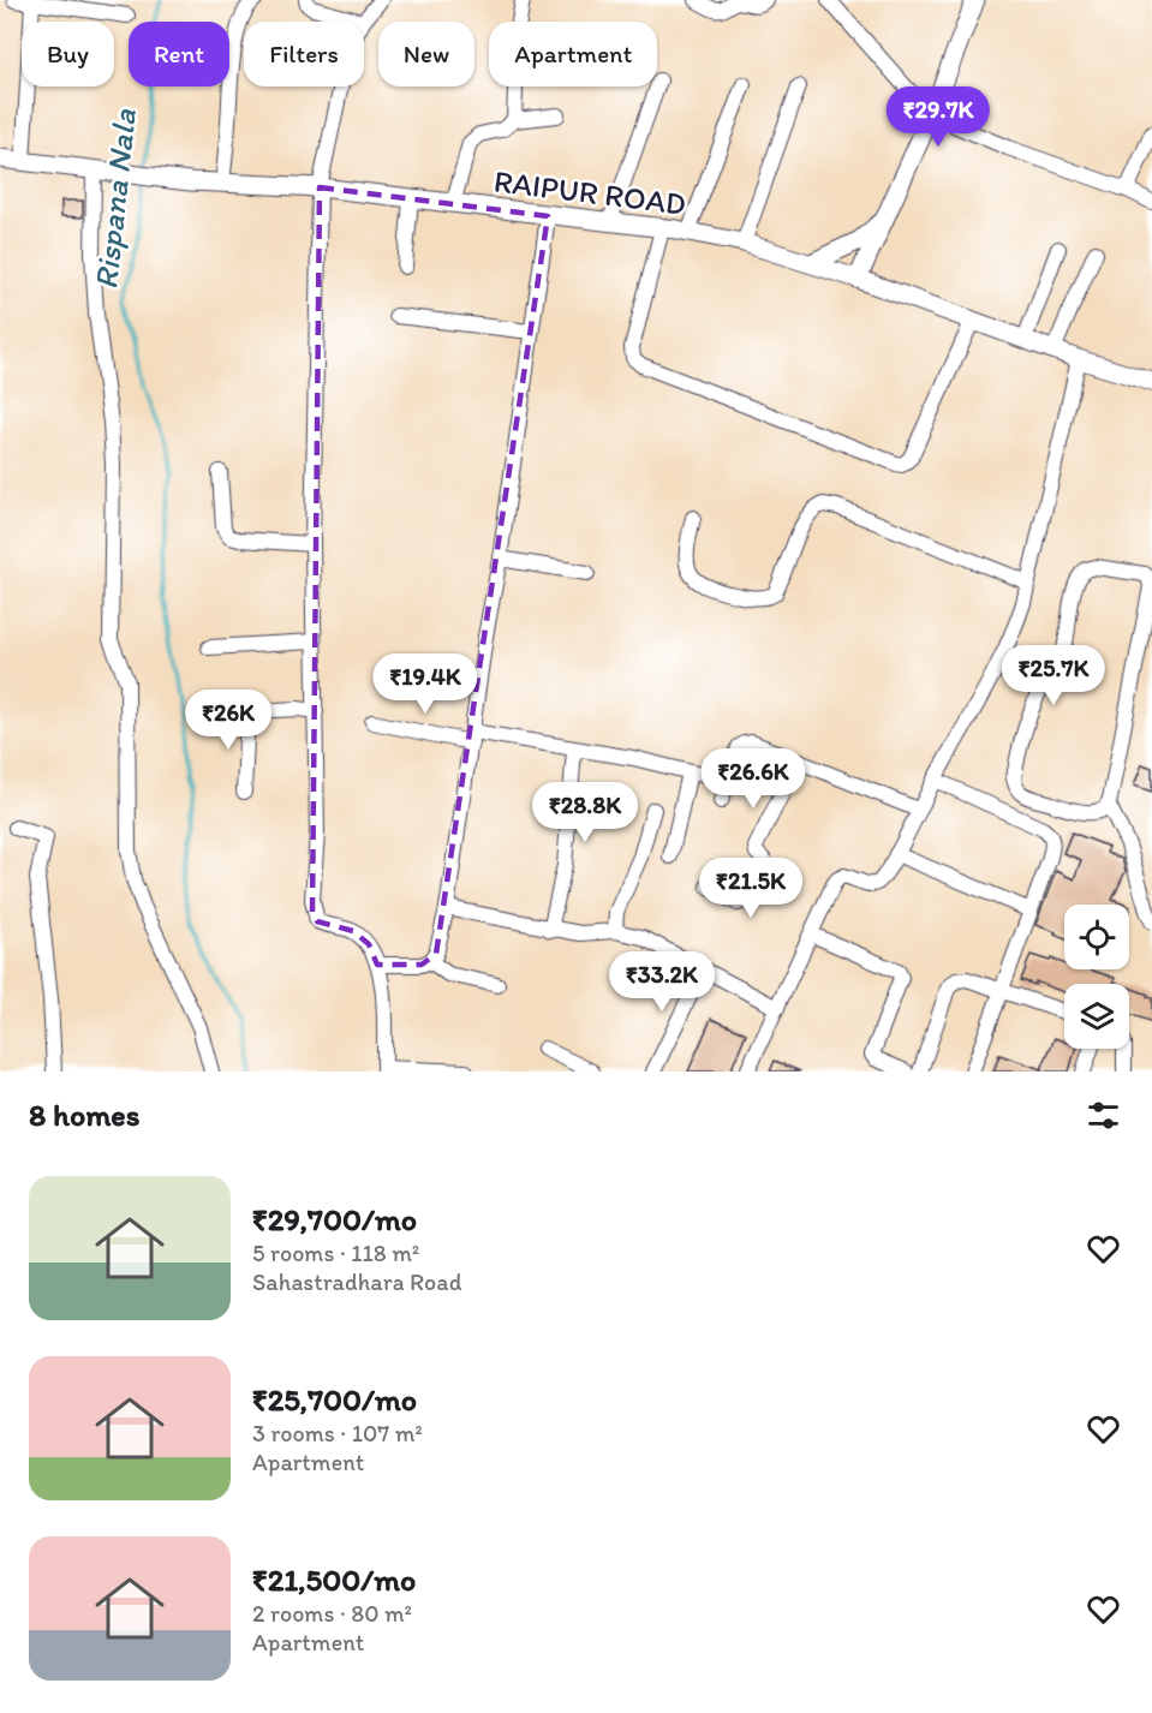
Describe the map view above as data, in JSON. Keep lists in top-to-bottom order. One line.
{"streets":{"main road":["RAIPUR ROAD"]},"water":["Rispana Nala"],"page":{"chip":["Buy","Rent","Filters","New","Apartment"],"price":["₹29.7K","₹25.7K","₹19.4K","₹26K","₹26.6K","₹28.8K","₹21.5K","₹33.2K"],"heading":"8 homes","list":[{"name":"₹29,700/mo","note":"5 rooms · 118 m² · Sahastradhara Road"},{"name":"₹25,700/mo","note":"3 rooms · 107 m² · Apartment"},{"name":"₹21,500/mo","note":"2 rooms · 80 m² · Apartment"}]}}
